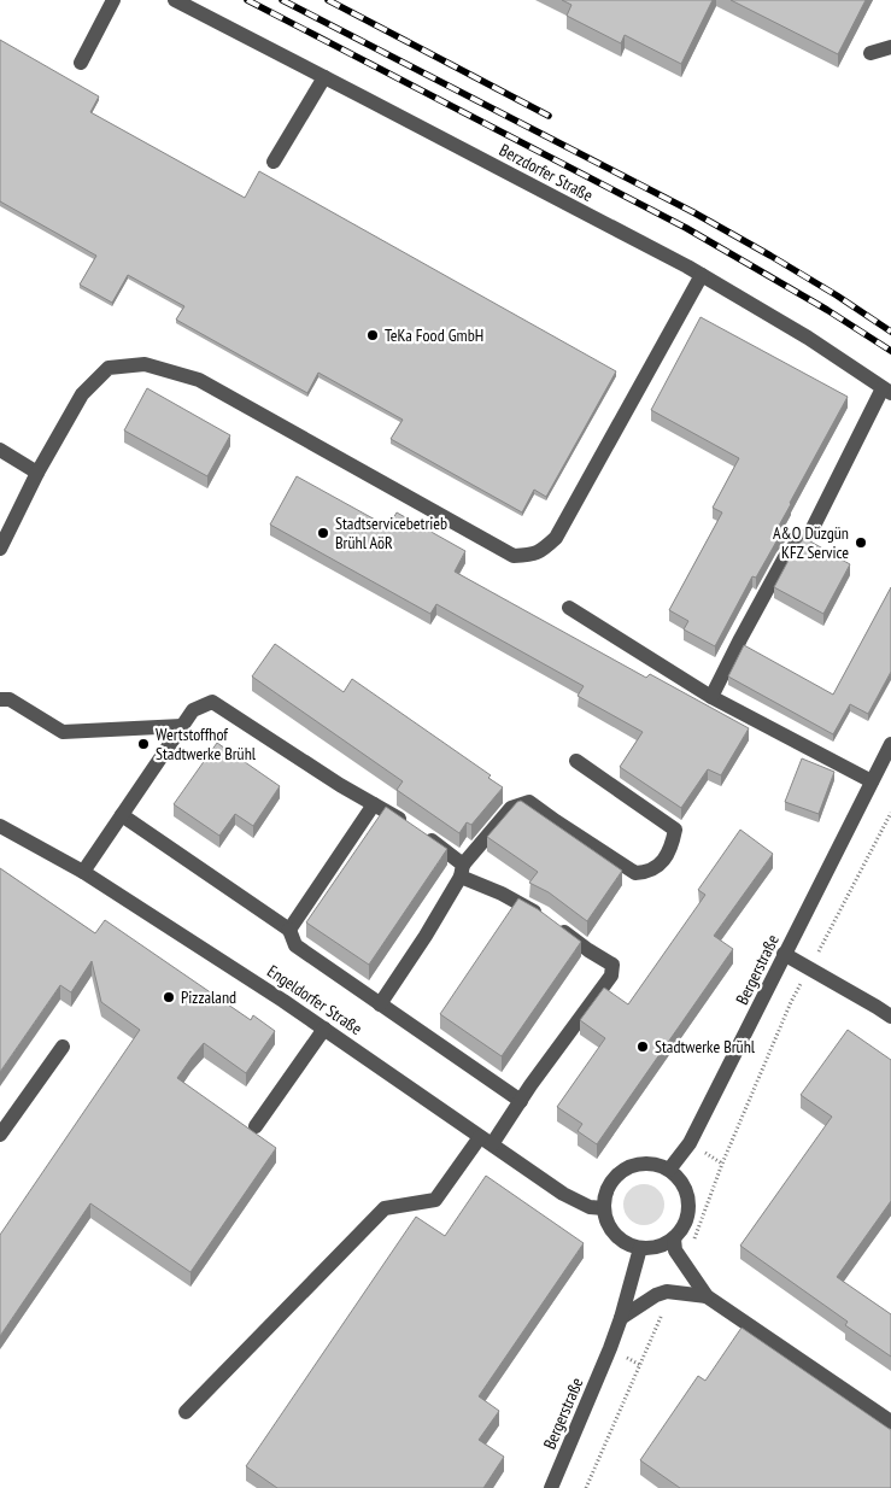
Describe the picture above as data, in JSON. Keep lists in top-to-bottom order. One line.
{"streets":{"street":["Berzdorfer Straße","Bergerstraße","Engeldorfer Straße"]},"crossings":[["Bergerstraße","Engeldorfer Straße"]],"places":["TeKa Food GmbH","Stadtservicebetrieb Brühl AöR","A&O Düzgün KFZ Service","Wertstoffhof Stadtwerke Brühl","Pizzaland","Stadtwerke Brühl"]}
